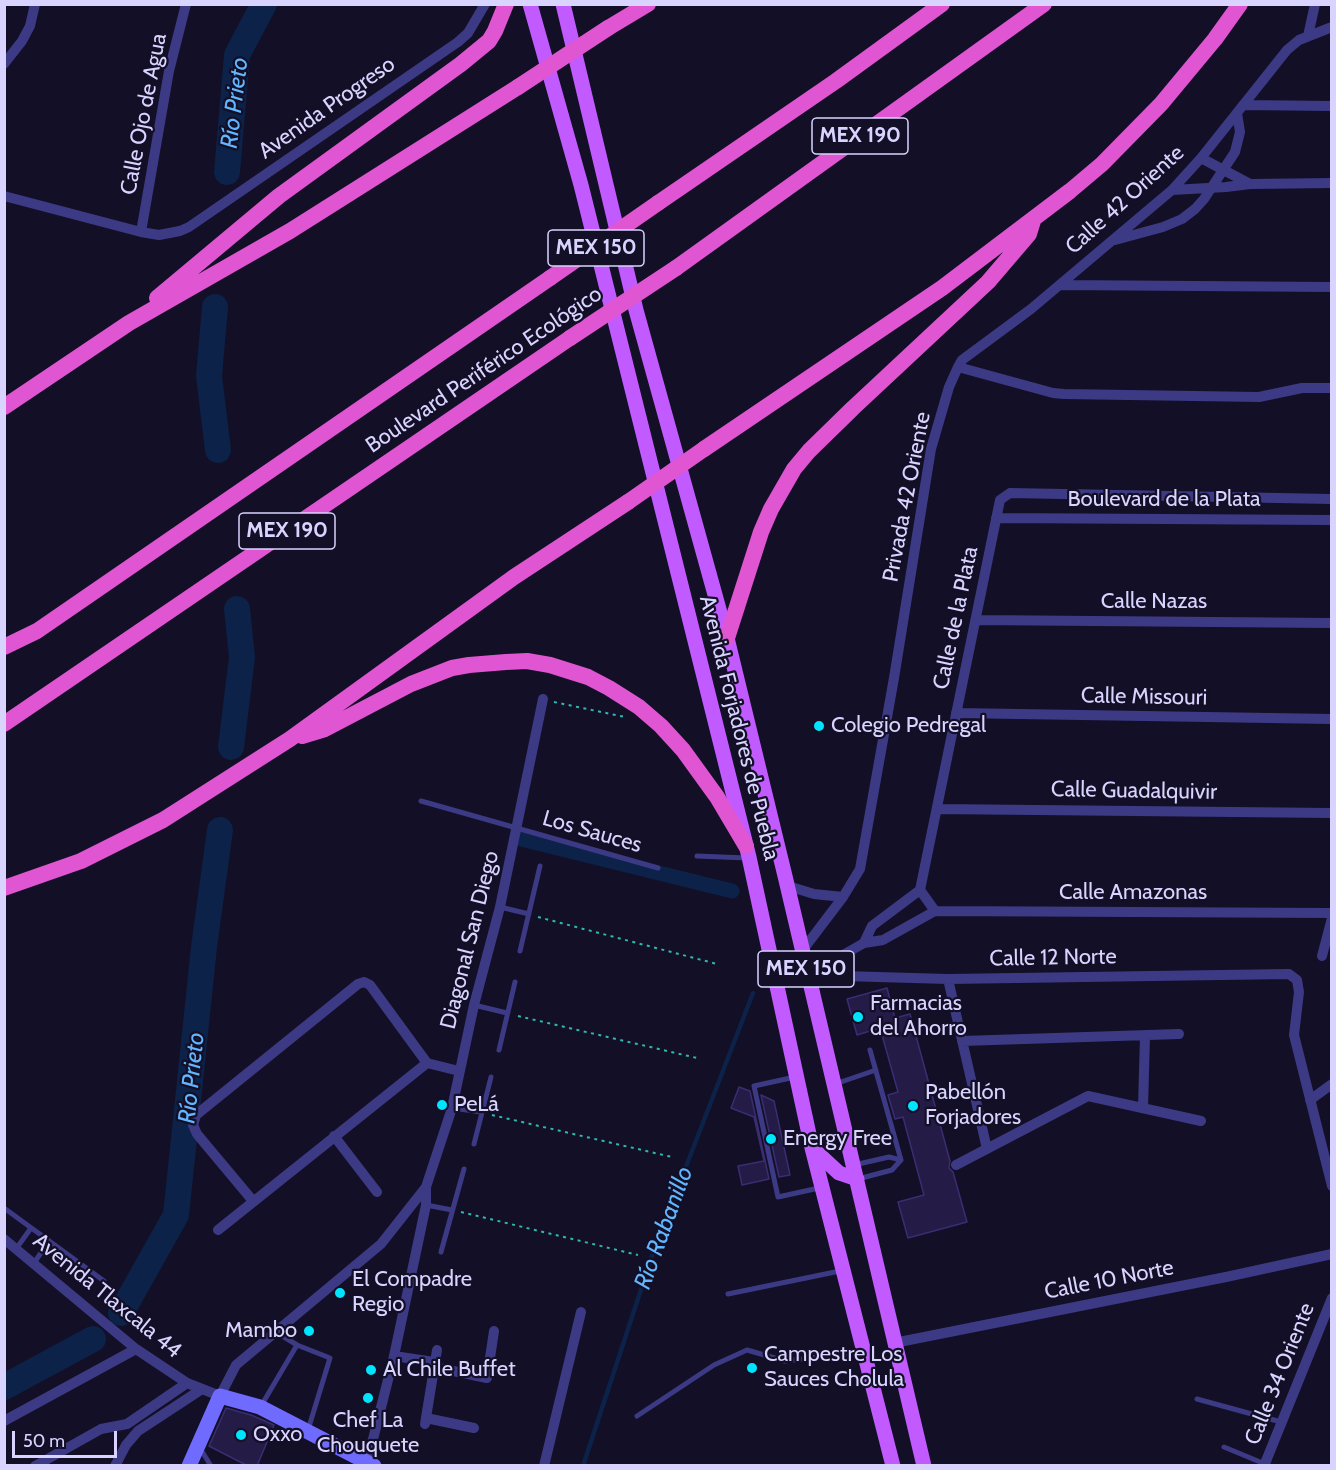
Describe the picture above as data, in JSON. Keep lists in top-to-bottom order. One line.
{"streets":{"highway":["MEX 190","Boulevard Periférico Ecológico"],"main road":["MEX 150","Avenida Forjadores de Puebla"],"street":["Avenida Progreso","Calle Ojo de Agua","Calle 42 Oriente","Privada 42 Oriente","Boulevard de la Plata","Calle Nazas","Calle de la Plata","Calle Missouri","Calle Guadalquivir","Calle Amazonas","Diagonal San Diego","Calle 12 Norte","Calle 10 Norte","Avenida Tlaxcala 44","Calle 34 Oriente"],"lane":["Los Sauces"]},"crossings":[["Avenida Progreso","Calle Ojo de Agua"],["Calle 42 Oriente","Privada 42 Oriente"],["Privada 42 Oriente","Avenida Forjadores de Puebla"],["Boulevard de la Plata","Calle de la Plata"],["Calle Nazas","Calle de la Plata"],["Calle de la Plata","Calle Missouri"],["Calle de la Plata","Calle Guadalquivir"],["Avenida Forjadores de Puebla","Calle 12 Norte"],["Avenida Forjadores de Puebla","Calle 10 Norte"],["Los Sauces","Diagonal San Diego"],["Diagonal San Diego","Avenida Tlaxcala 44"]],"water":["Río Prieto","Río Rabanillo"],"places":["Colegio Pedregal","Farmacias del Ahorro","PeLá","Pabellón Forjadores","Energy Free","El Compadre Regio","Mambo","Campestre Los Sauces Cholula","Al Chile Buffet","Chef La Chouquete","Oxxo"],"scale_bar":"50 m"}
